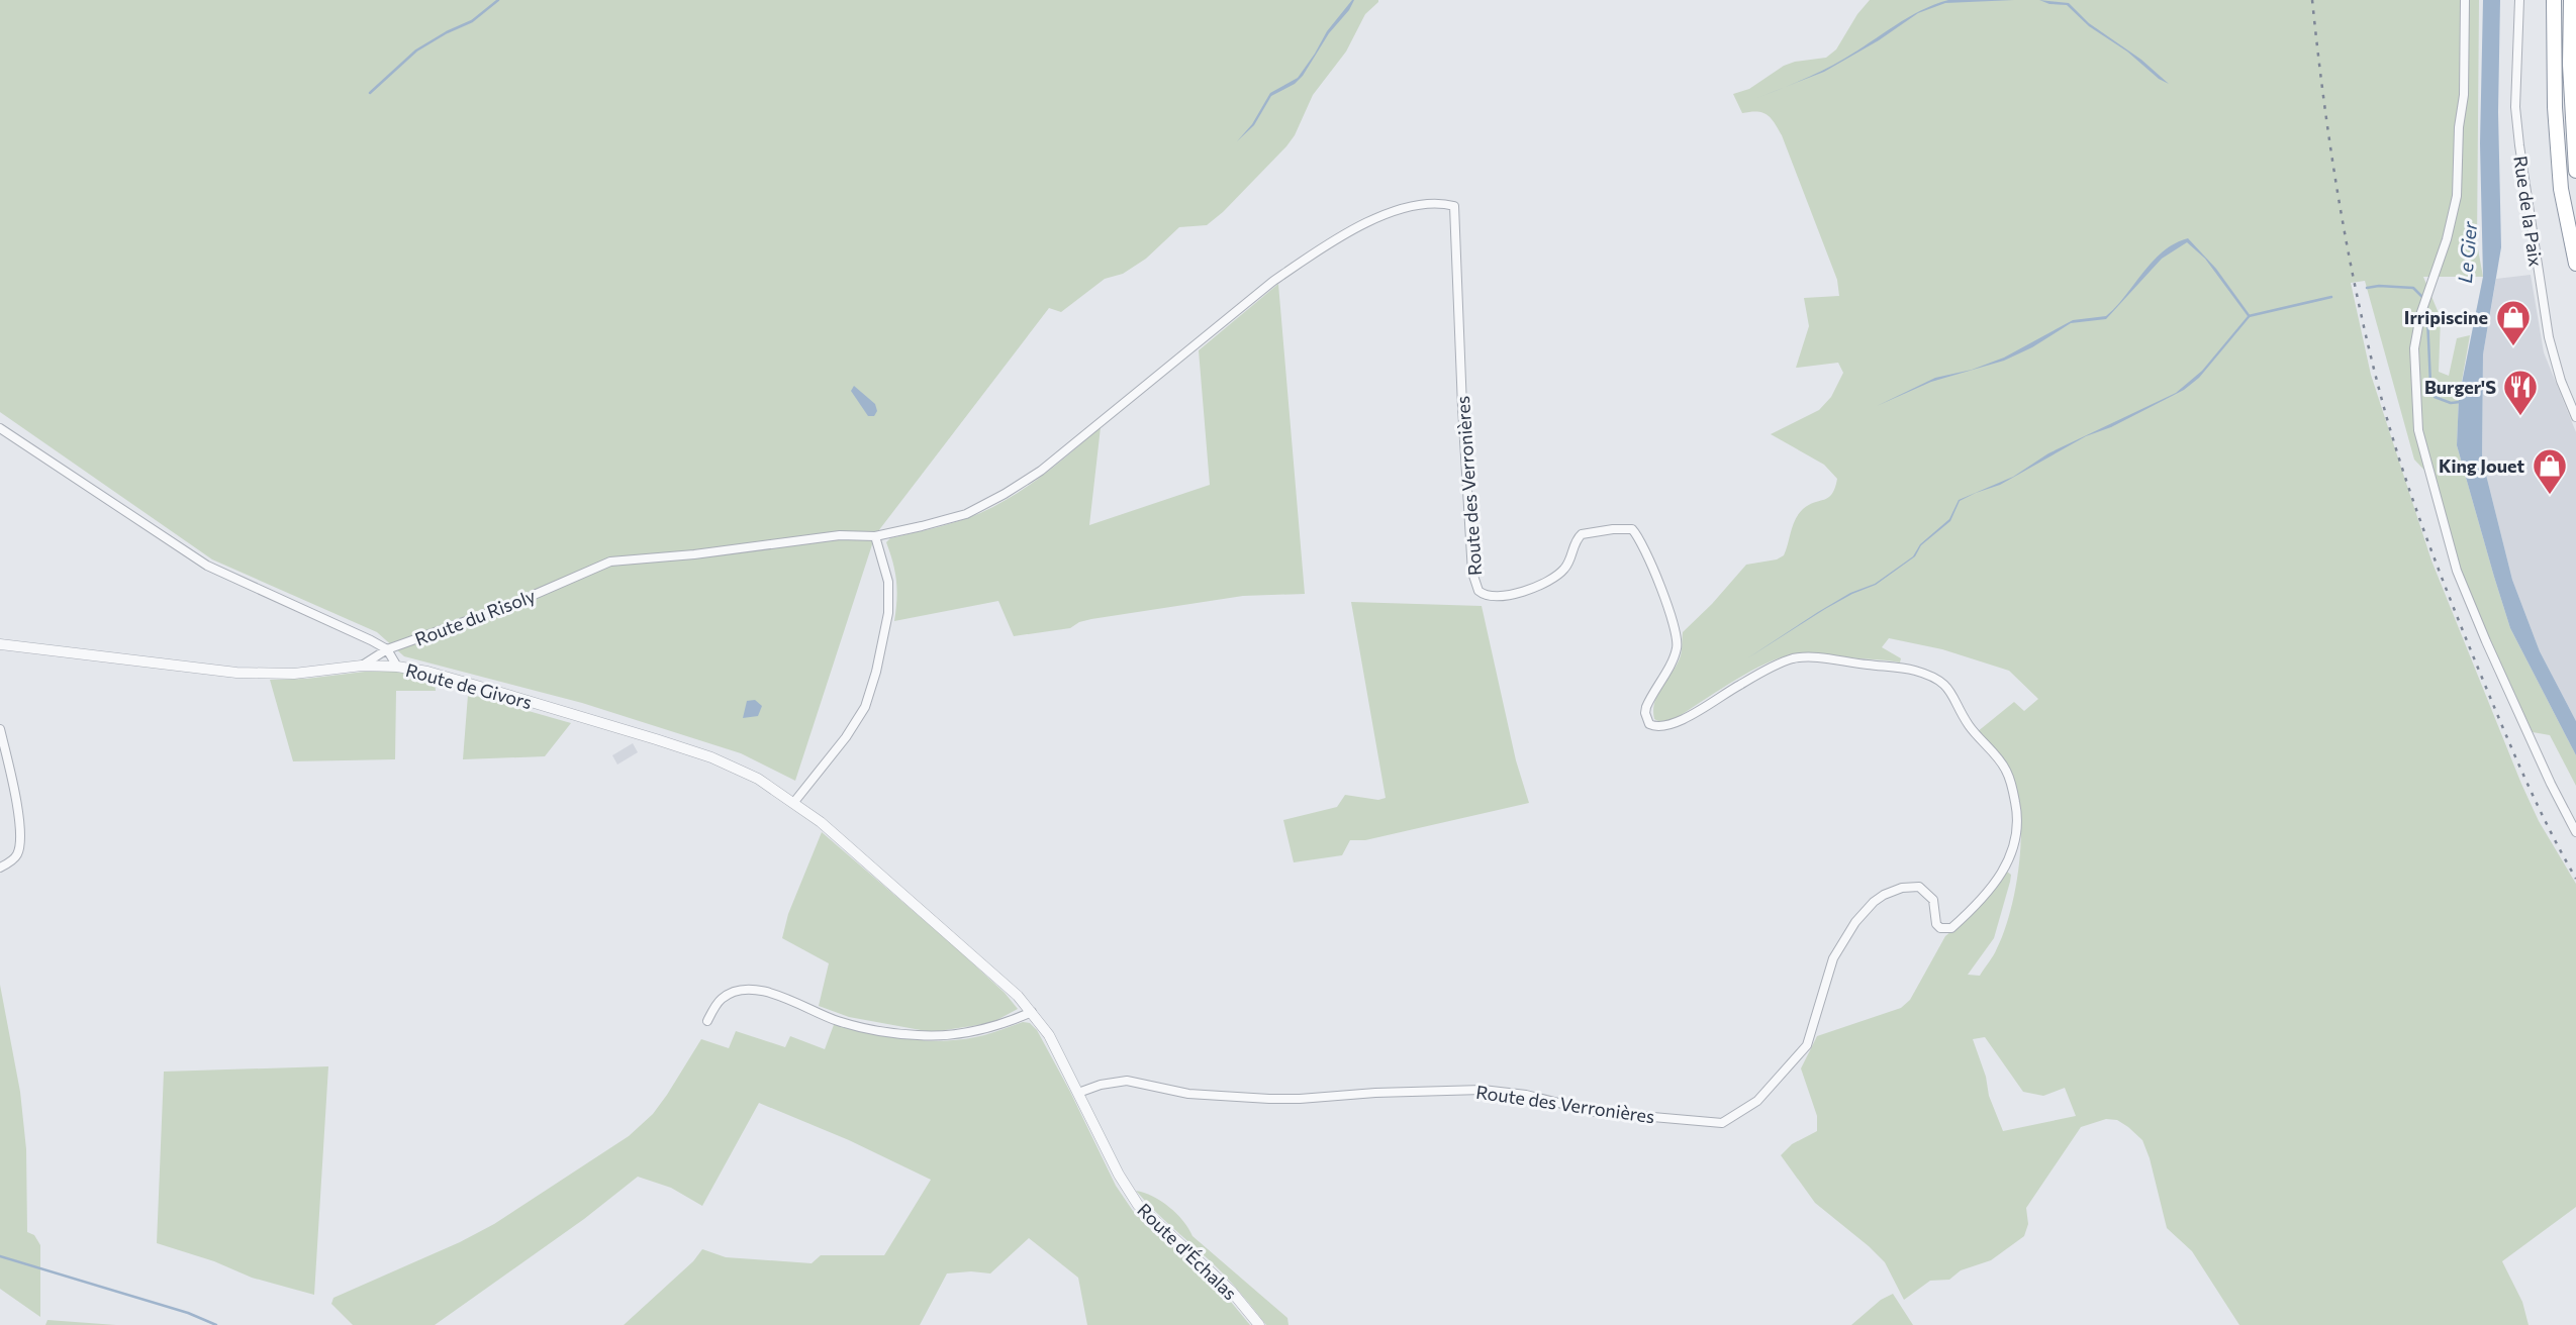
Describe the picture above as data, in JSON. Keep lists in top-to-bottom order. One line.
{"streets":{"street":["Rue de la Paix","Route des Verronières","Route du Risoly","Route de Givors","Route d'Échalas"]},"crossings":[["Route des Verronières","Route du Risoly"],["Route des Verronières","Route d'Échalas"],["Route du Risoly","Route de Givors"],["Route de Givors","Route d'Échalas"]],"water":["Le Gier"],"places":{"shop":["Irripiscine","King Jouet"],"restaurant":["Burger'S"]}}
